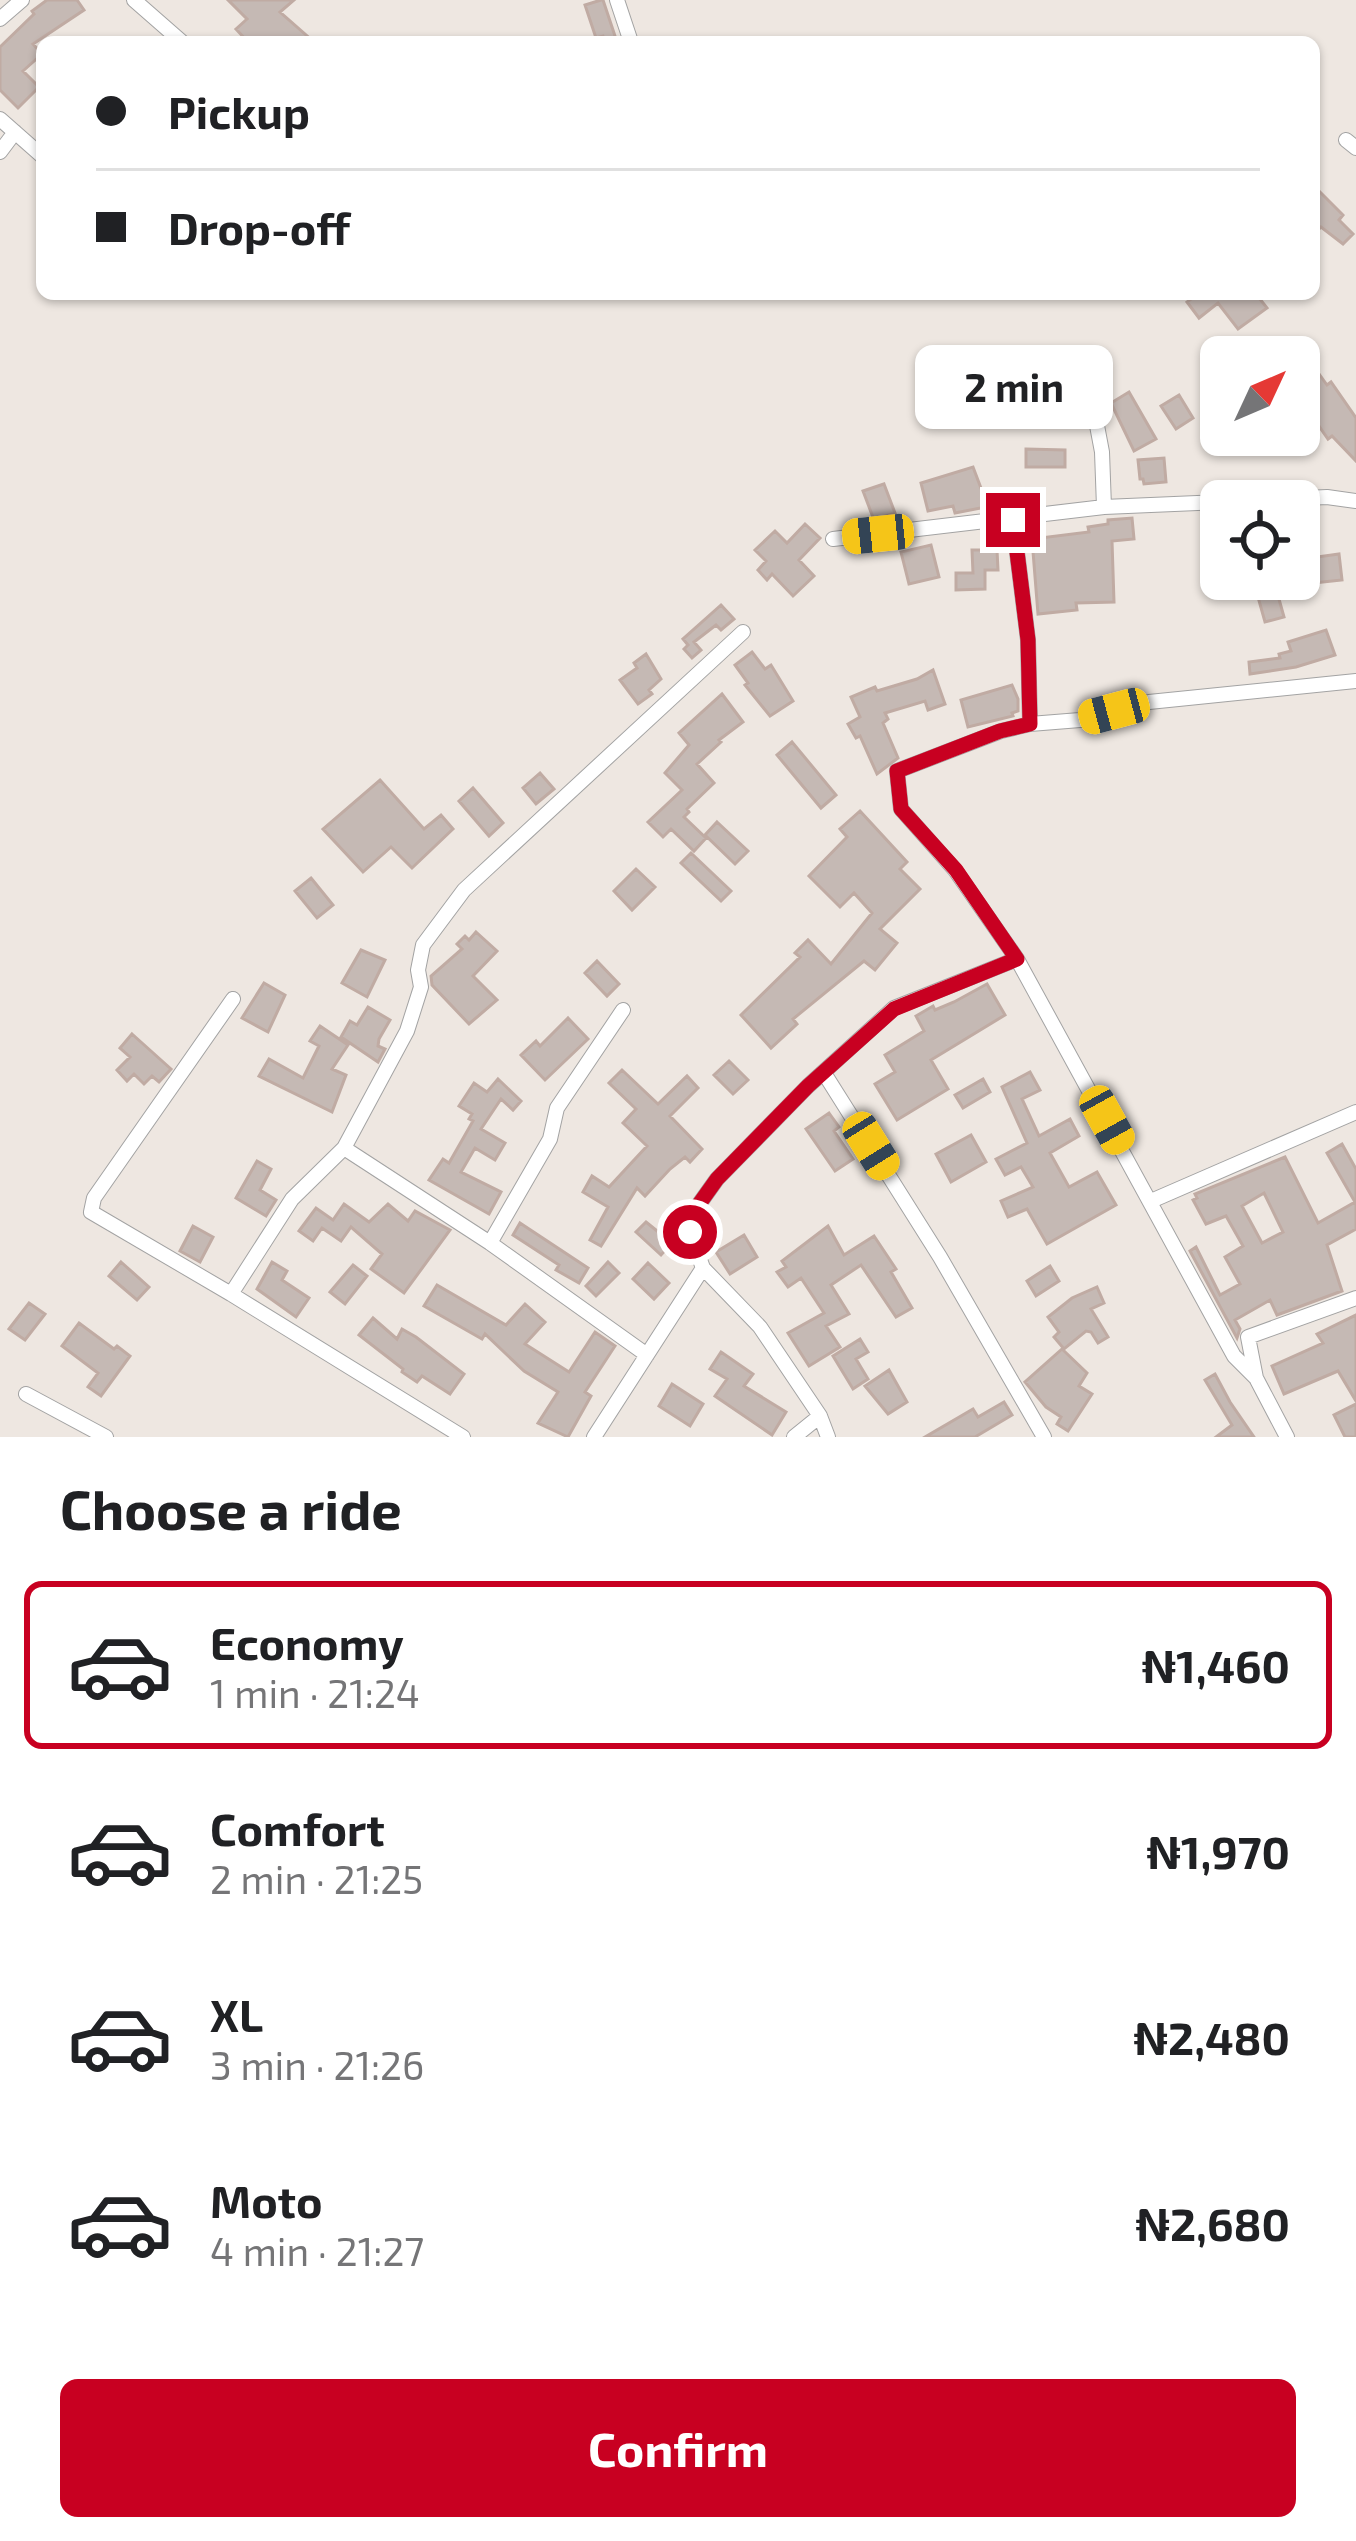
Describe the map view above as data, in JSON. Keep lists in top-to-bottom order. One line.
{"north":"top right","page":{"banner":["Pickup","Drop-off"],"bubble":"2 min","heading":"Choose a ride","list":[{"name":"Economy","note":"1 min · 21:24","value":"₦1,460"},{"name":"Comfort","note":"2 min · 21:25","value":"₦1,970"},{"name":"XL","note":"3 min · 21:26","value":"₦2,480"},{"name":"Moto","note":"4 min · 21:27","value":"₦2,680"}],"buttons":"Confirm"}}
